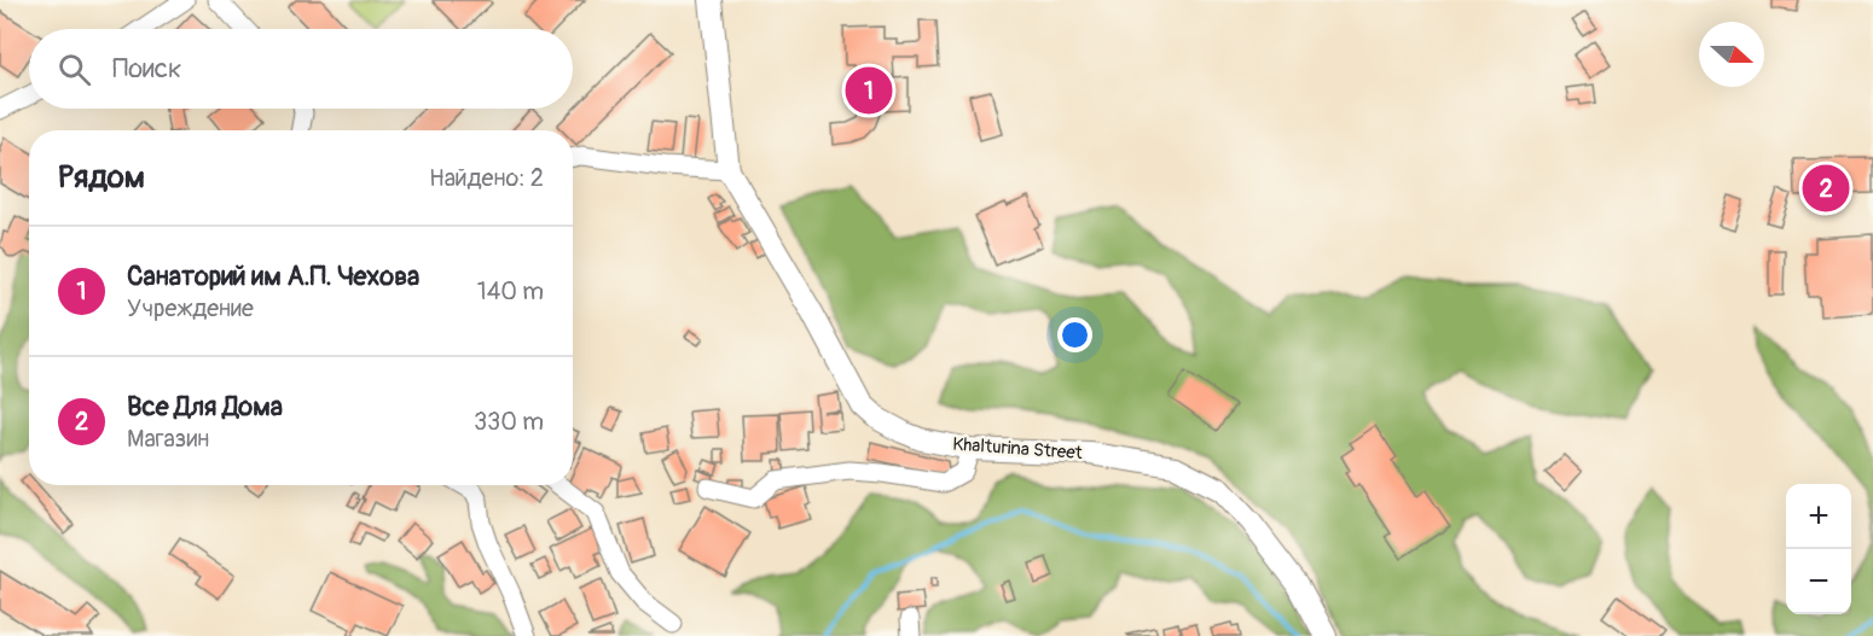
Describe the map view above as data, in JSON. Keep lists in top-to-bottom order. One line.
{"streets":{"street":["Khalturina Street"]},"north":"right","page":{"search":"Поиск","pins":["1","2"],"heading":["Рядом","Найдено: 2"],"list":[{"mark":"1","name":"Санаторий им А.П. Чехова","note":"Учреждение","value":"140 m"},{"mark":"2","name":"Все Для Дома","note":"Магазин","value":"330 m"}],"map_buttons":["+","−"]}}
